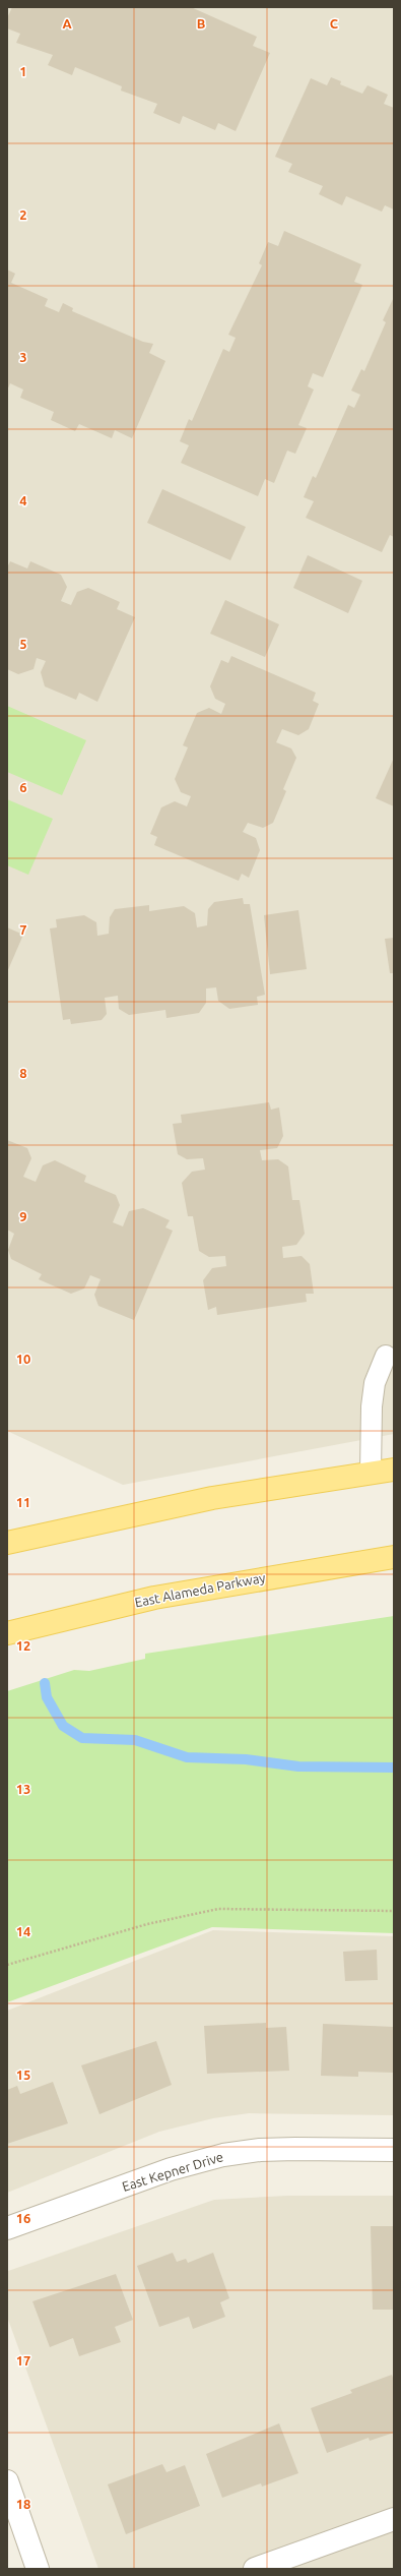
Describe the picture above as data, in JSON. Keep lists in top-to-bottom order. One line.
{"streets":{"main road":["East Alameda Parkway"],"street":["East Kepner Drive"]},"grid":{"columns":["A","B","C"],"rows":["1","2","3","4","5","6","7","8","9","10","11","12","13","14","15","16","17","18"]}}
